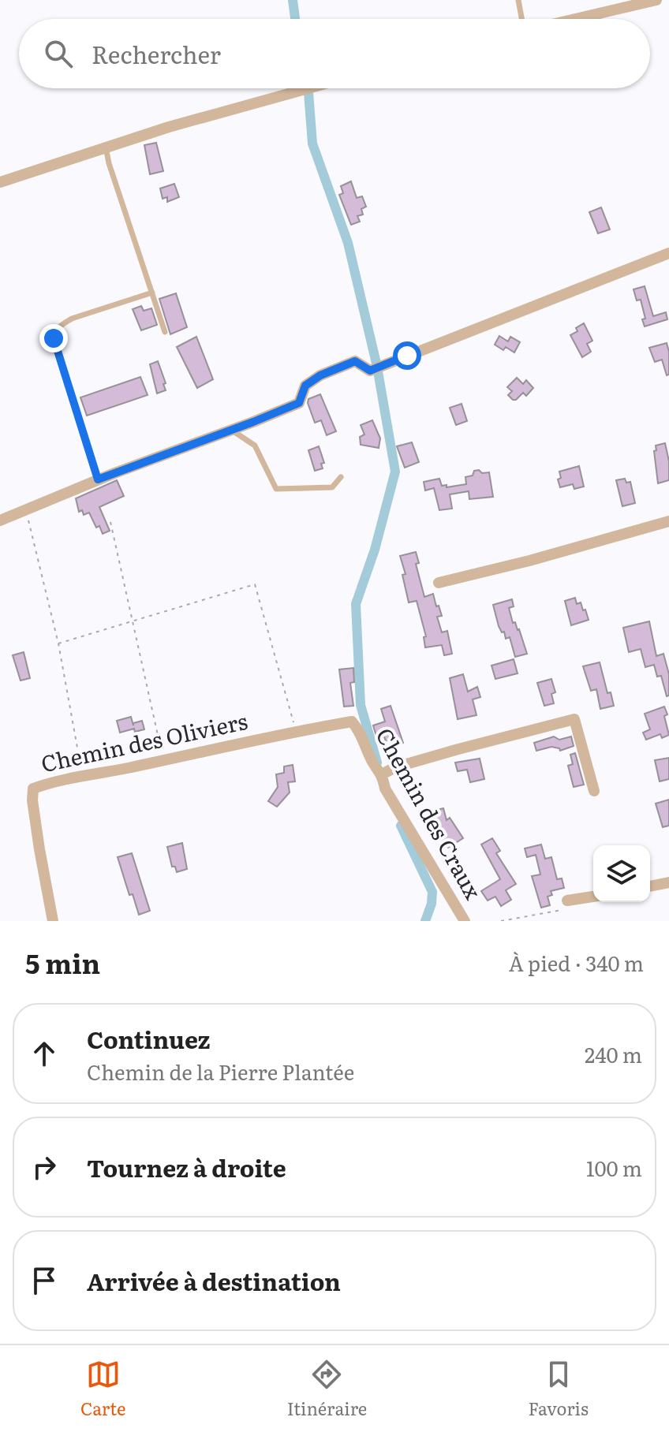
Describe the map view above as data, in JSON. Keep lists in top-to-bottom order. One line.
{"streets":{"street":["Chemin des Oliviers","Chemin des Craux"]},"crossings":[["Chemin des Oliviers","Chemin des Craux"]],"page":{"search":"Rechercher","heading":["5 min","À pied · 340 m"],"list":[["Continuez","Chemin de la Pierre Plantée","240 m"],["Tournez à droite","100 m"],"Arrivée à destination"],"nav":["Carte","Itinéraire","Favoris"]}}
